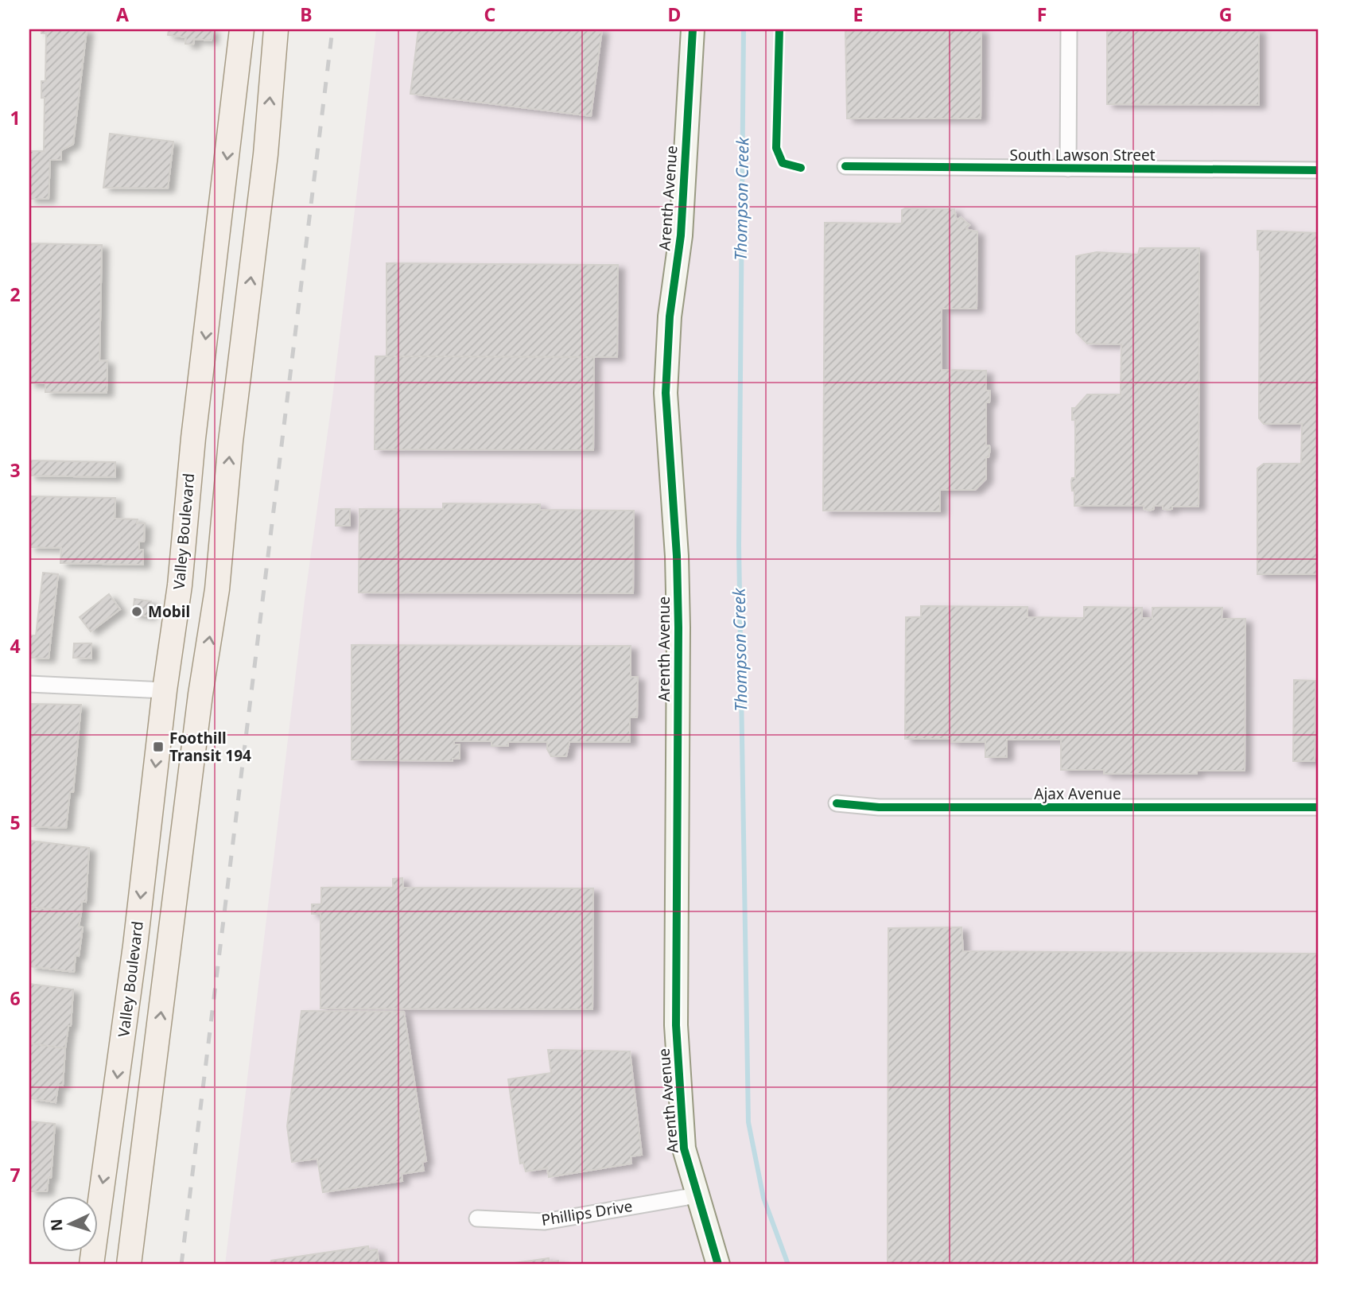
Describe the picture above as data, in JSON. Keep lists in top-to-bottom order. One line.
{"streets":{"main road":["Valley Boulevard"],"street":["South Lawson Street","Arenth Avenue","Ajax Avenue","Phillips Drive"]},"crossings":[["Arenth Avenue","Phillips Drive"]],"water":["Thompson Creek"],"places":{"other":["Mobil"],"transit":["Foothill Transit 194"]},"north":"left","grid":{"columns":["A","B","C","D","E","F","G"],"rows":["1","2","3","4","5","6","7"]}}
